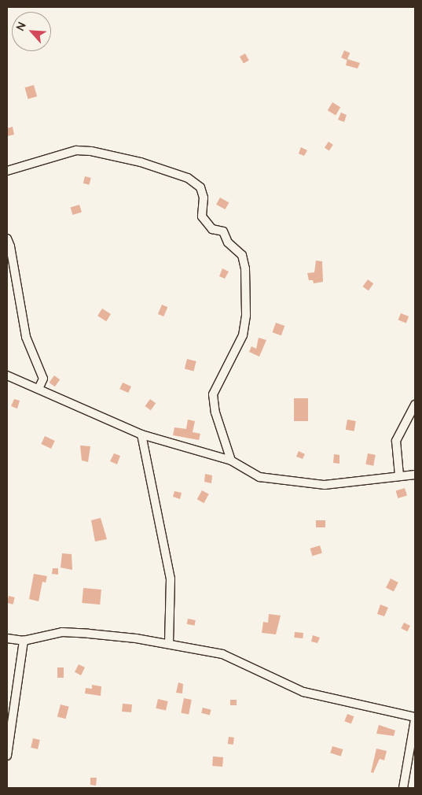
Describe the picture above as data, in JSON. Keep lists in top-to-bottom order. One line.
{"north":"top left"}
